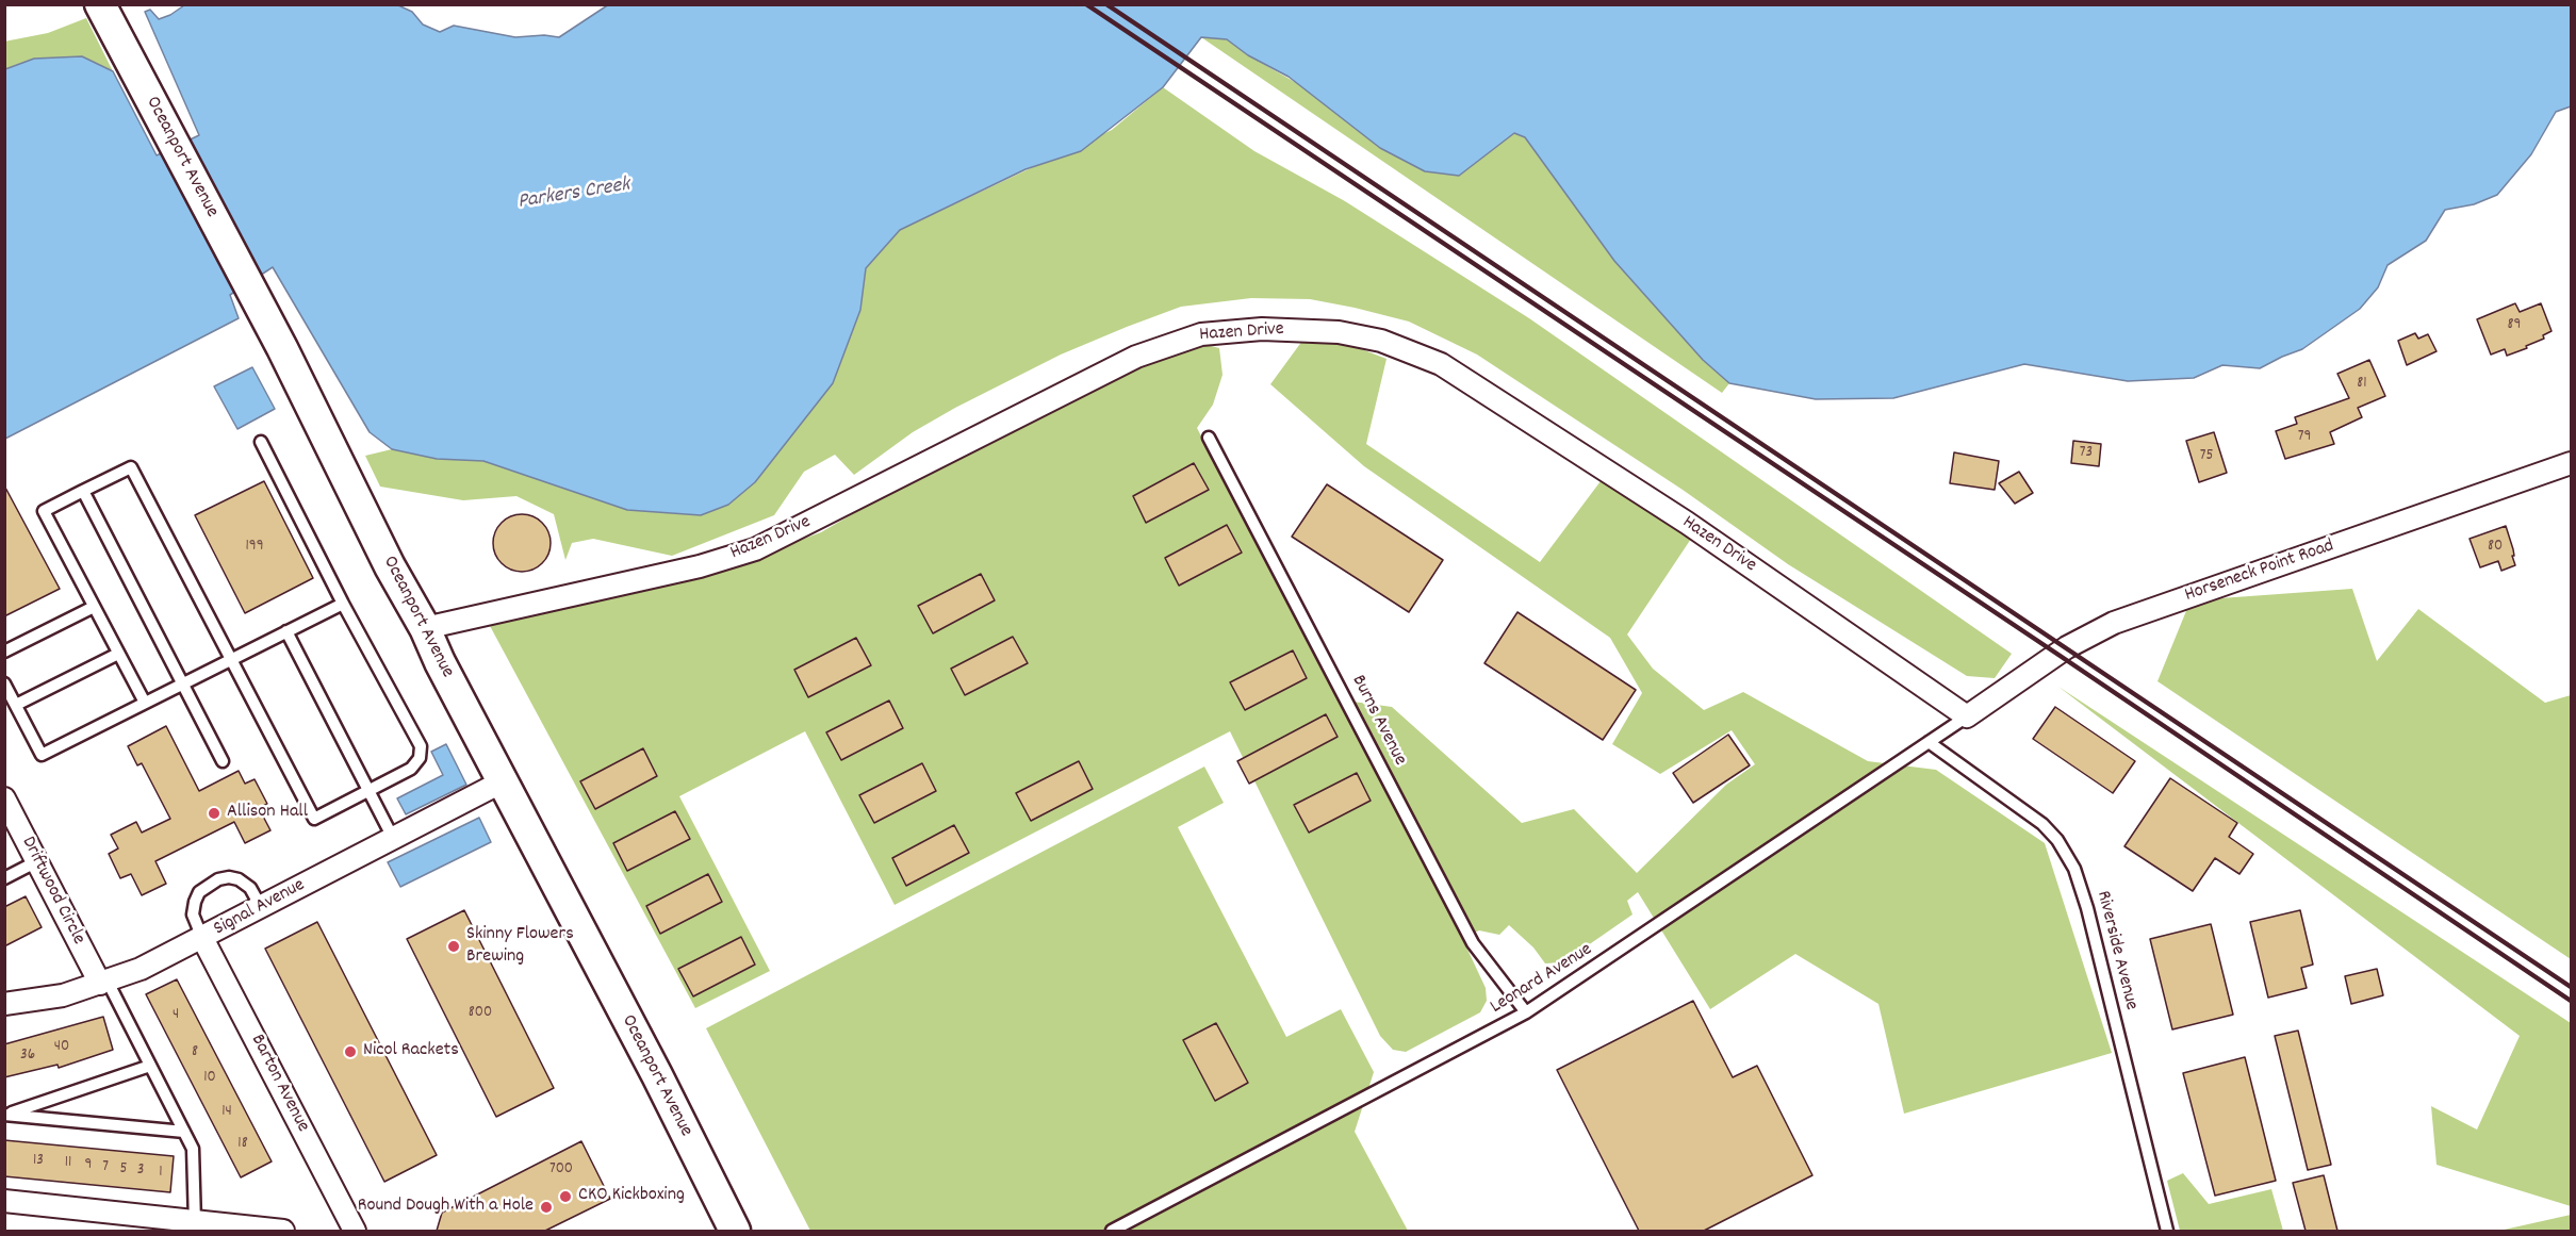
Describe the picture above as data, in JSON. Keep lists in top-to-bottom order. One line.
{"streets":{"main road":["Oceanport Avenue"],"street":["Hazen Drive","Horseneck Point Road","Driftwood Circle","Signal Avenue","Barton Avenue"],"lane":["Burns Avenue","Riverside Avenue","Leonard Avenue"]},"crossings":[["Oceanport Avenue","Hazen Drive"],["Oceanport Avenue","Signal Avenue"],["Hazen Drive","Horseneck Point Road"],["Hazen Drive","Leonard Avenue"],["Horseneck Point Road","Leonard Avenue"],["Burns Avenue","Leonard Avenue"],["Driftwood Circle","Signal Avenue"],["Signal Avenue","Barton Avenue"],["Riverside Avenue","Leonard Avenue"]],"water":["Parkers Creek"],"places":["Allison Hall","Skinny Flowers Brewing","Nicol Rackets","CKO Kickboxing","Round Dough With a Hole"],"house_numbers":["89","81","79","73","75","199","80","800","4","40","8","36","10","14","18","13","11","9","7","5","700","3","1"]}
